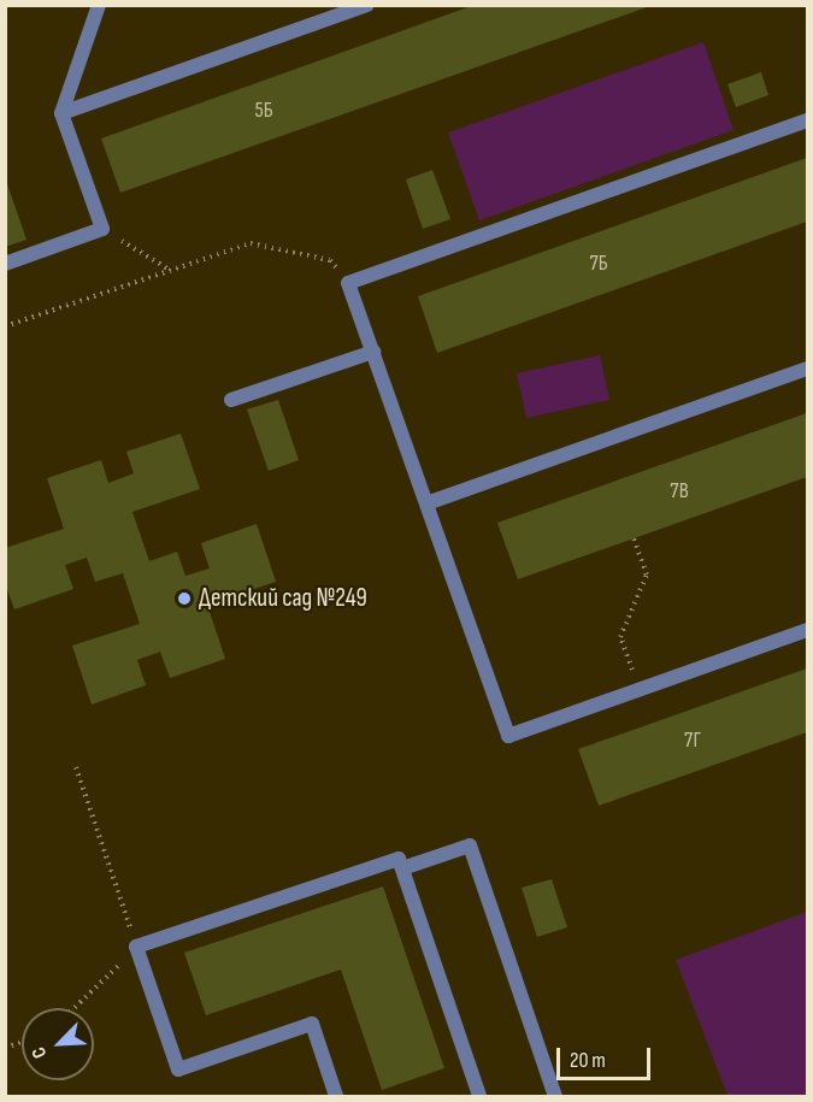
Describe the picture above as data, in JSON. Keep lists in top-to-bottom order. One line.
{"places":["Детский сад №249"],"house_numbers":["5Б","7Б","7В","7Г"],"scale_bar":"20 m","north":"bottom left"}
